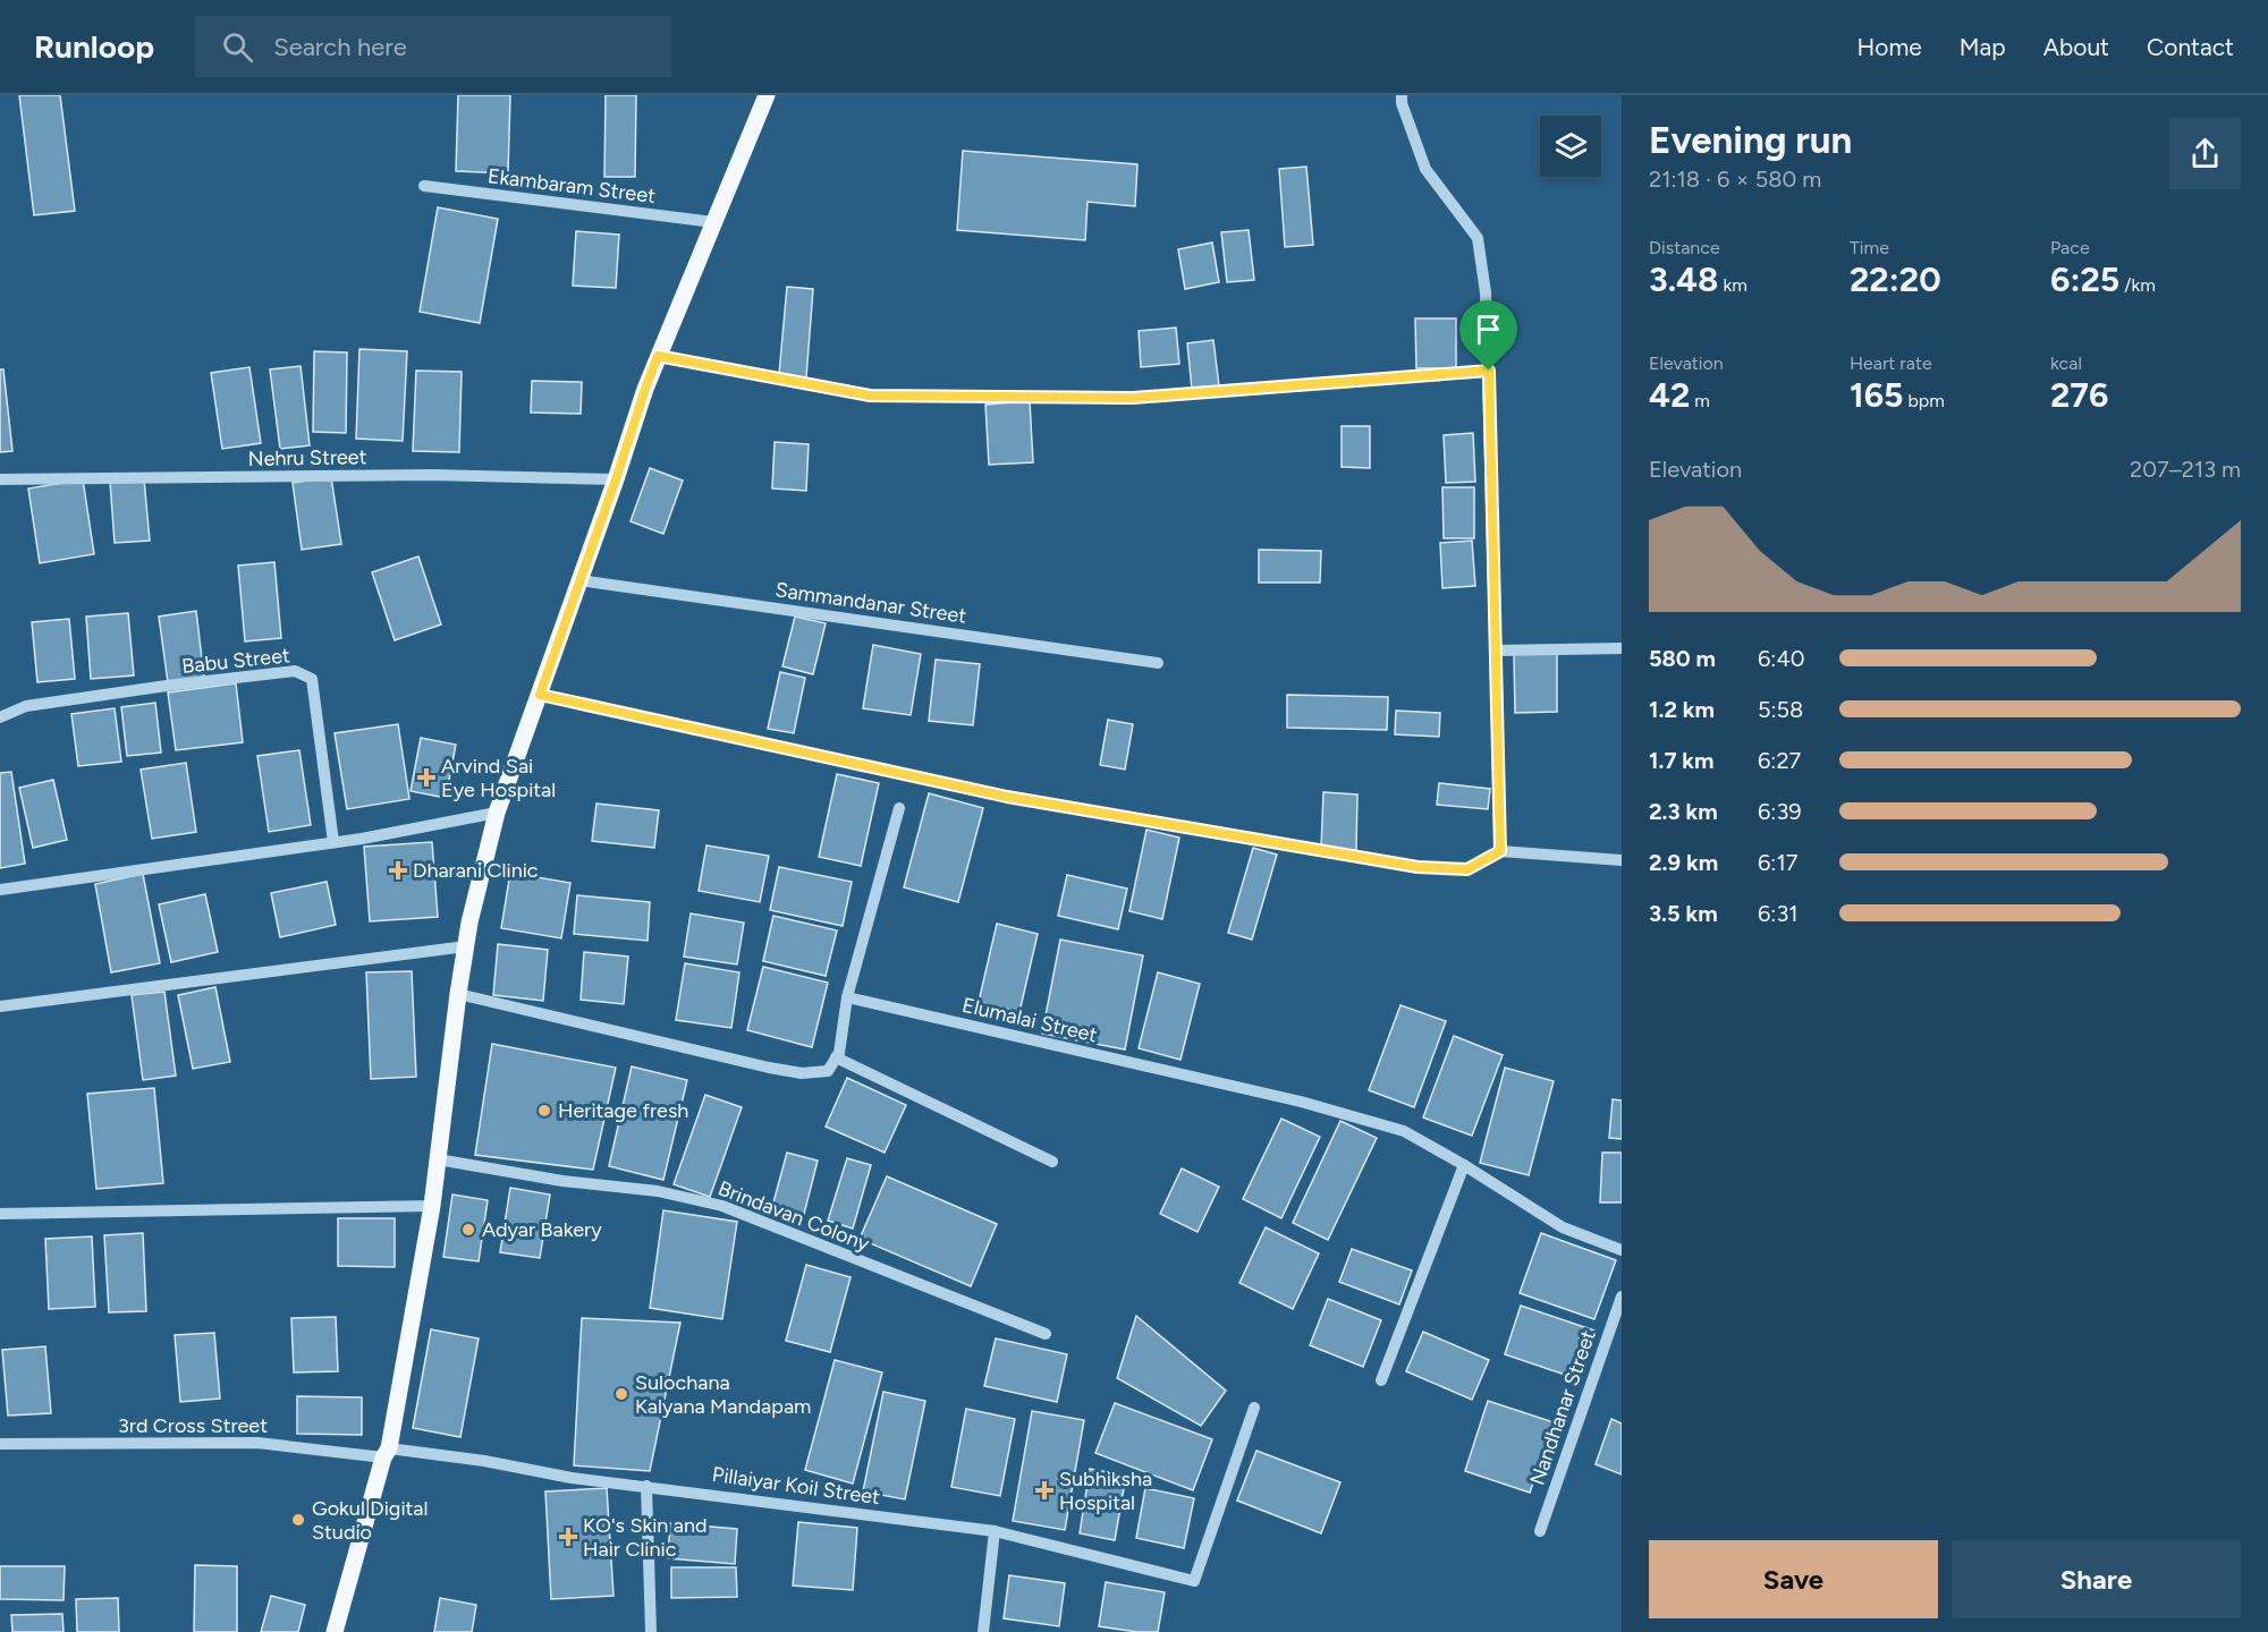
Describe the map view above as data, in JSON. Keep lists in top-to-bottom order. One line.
{"streets":{"street":["Ekambaram Street","Nehru Street","Sammandanar Street","Babu Street","Elumalai Street","Brindavan Colony","Nandhanar Street","3rd Cross Street","Pillaiyar Koil Street"]},"crossings":[["3rd Cross Street","Pillaiyar Koil Street"]],"places":{"health":["Arvind Sai Eye Hospital","Dharani Clinic","Subhiksha Hospital","KO's Skin and Hair Clinic"],"other":["Heritage fresh","Adyar Bakery","Sulochana Kalyana Mandapam","Gokul Digital Studio"]},"page":{"header":"Runloop","search":"Search here","nav":["Home","Map","About","Contact"],"heading":["Evening run","21:18 · 6 × 580 m"],"stats":[["Distance","3.48 km"],["Time","22:20"],["Pace","6:25 /km"],["Elevation","42 m"],["Heart rate","165 bpm"],["kcal","276"]],"chart":["Elevation","207–213 m"],"list":[{"name":"580 m","note":"6:40"},{"name":"1.2 km","note":"5:58"},{"name":"1.7 km","note":"6:27"},{"name":"2.3 km","note":"6:39"},{"name":"2.9 km","note":"6:17"},{"name":"3.5 km","note":"6:31"}],"buttons":["Save","Share"]}}
